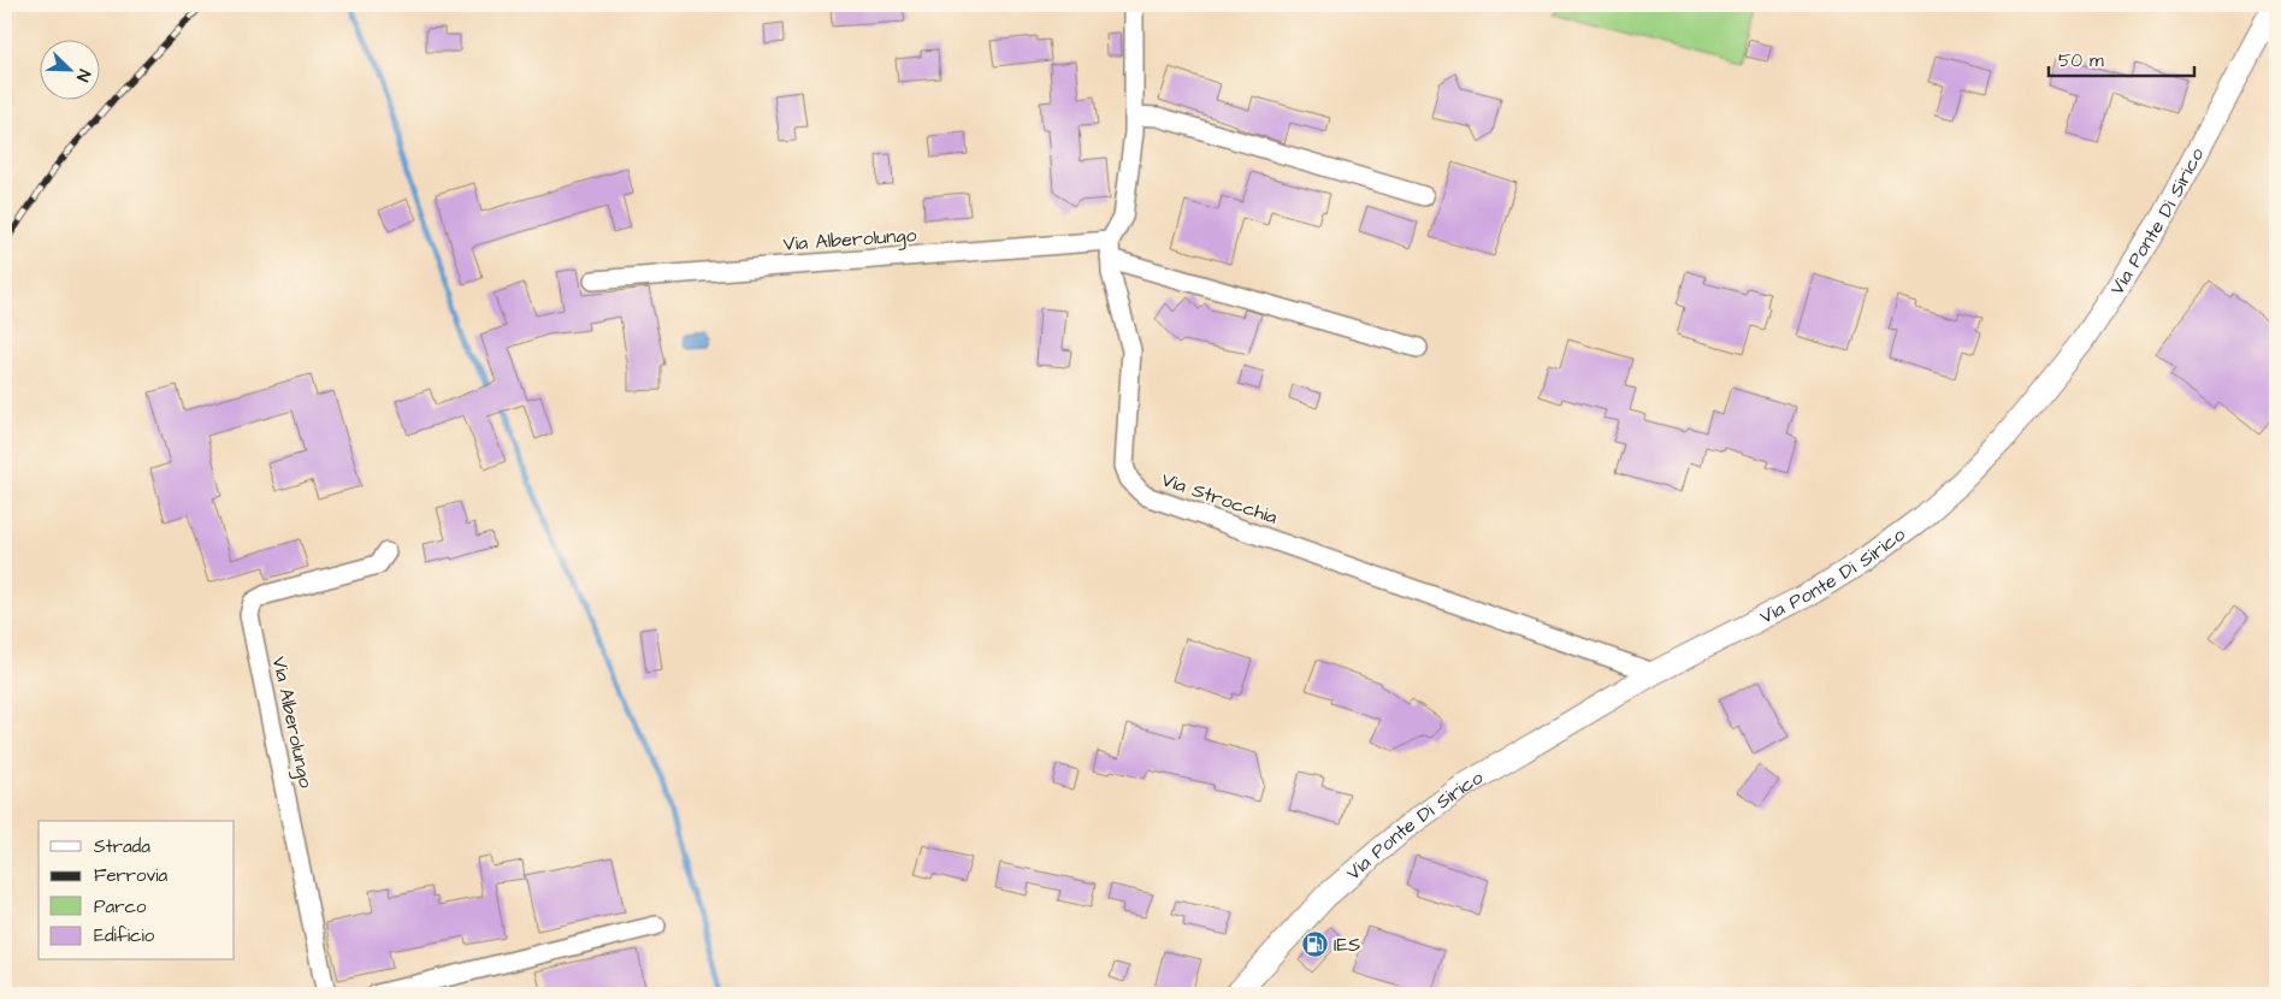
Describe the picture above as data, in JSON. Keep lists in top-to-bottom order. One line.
{"streets":{"street":["Via Ponte Di Sirico","Via Alberolungo","Via Strocchia"]},"crossings":[["Via Ponte Di Sirico","Via Strocchia"],["Via Alberolungo","Via Strocchia"]],"places":{"fuel station":["IES"]},"legend":["Strada","Ferrovia","Parco","Edificio"],"scale_bar":"50 m","north":"bottom right"}
